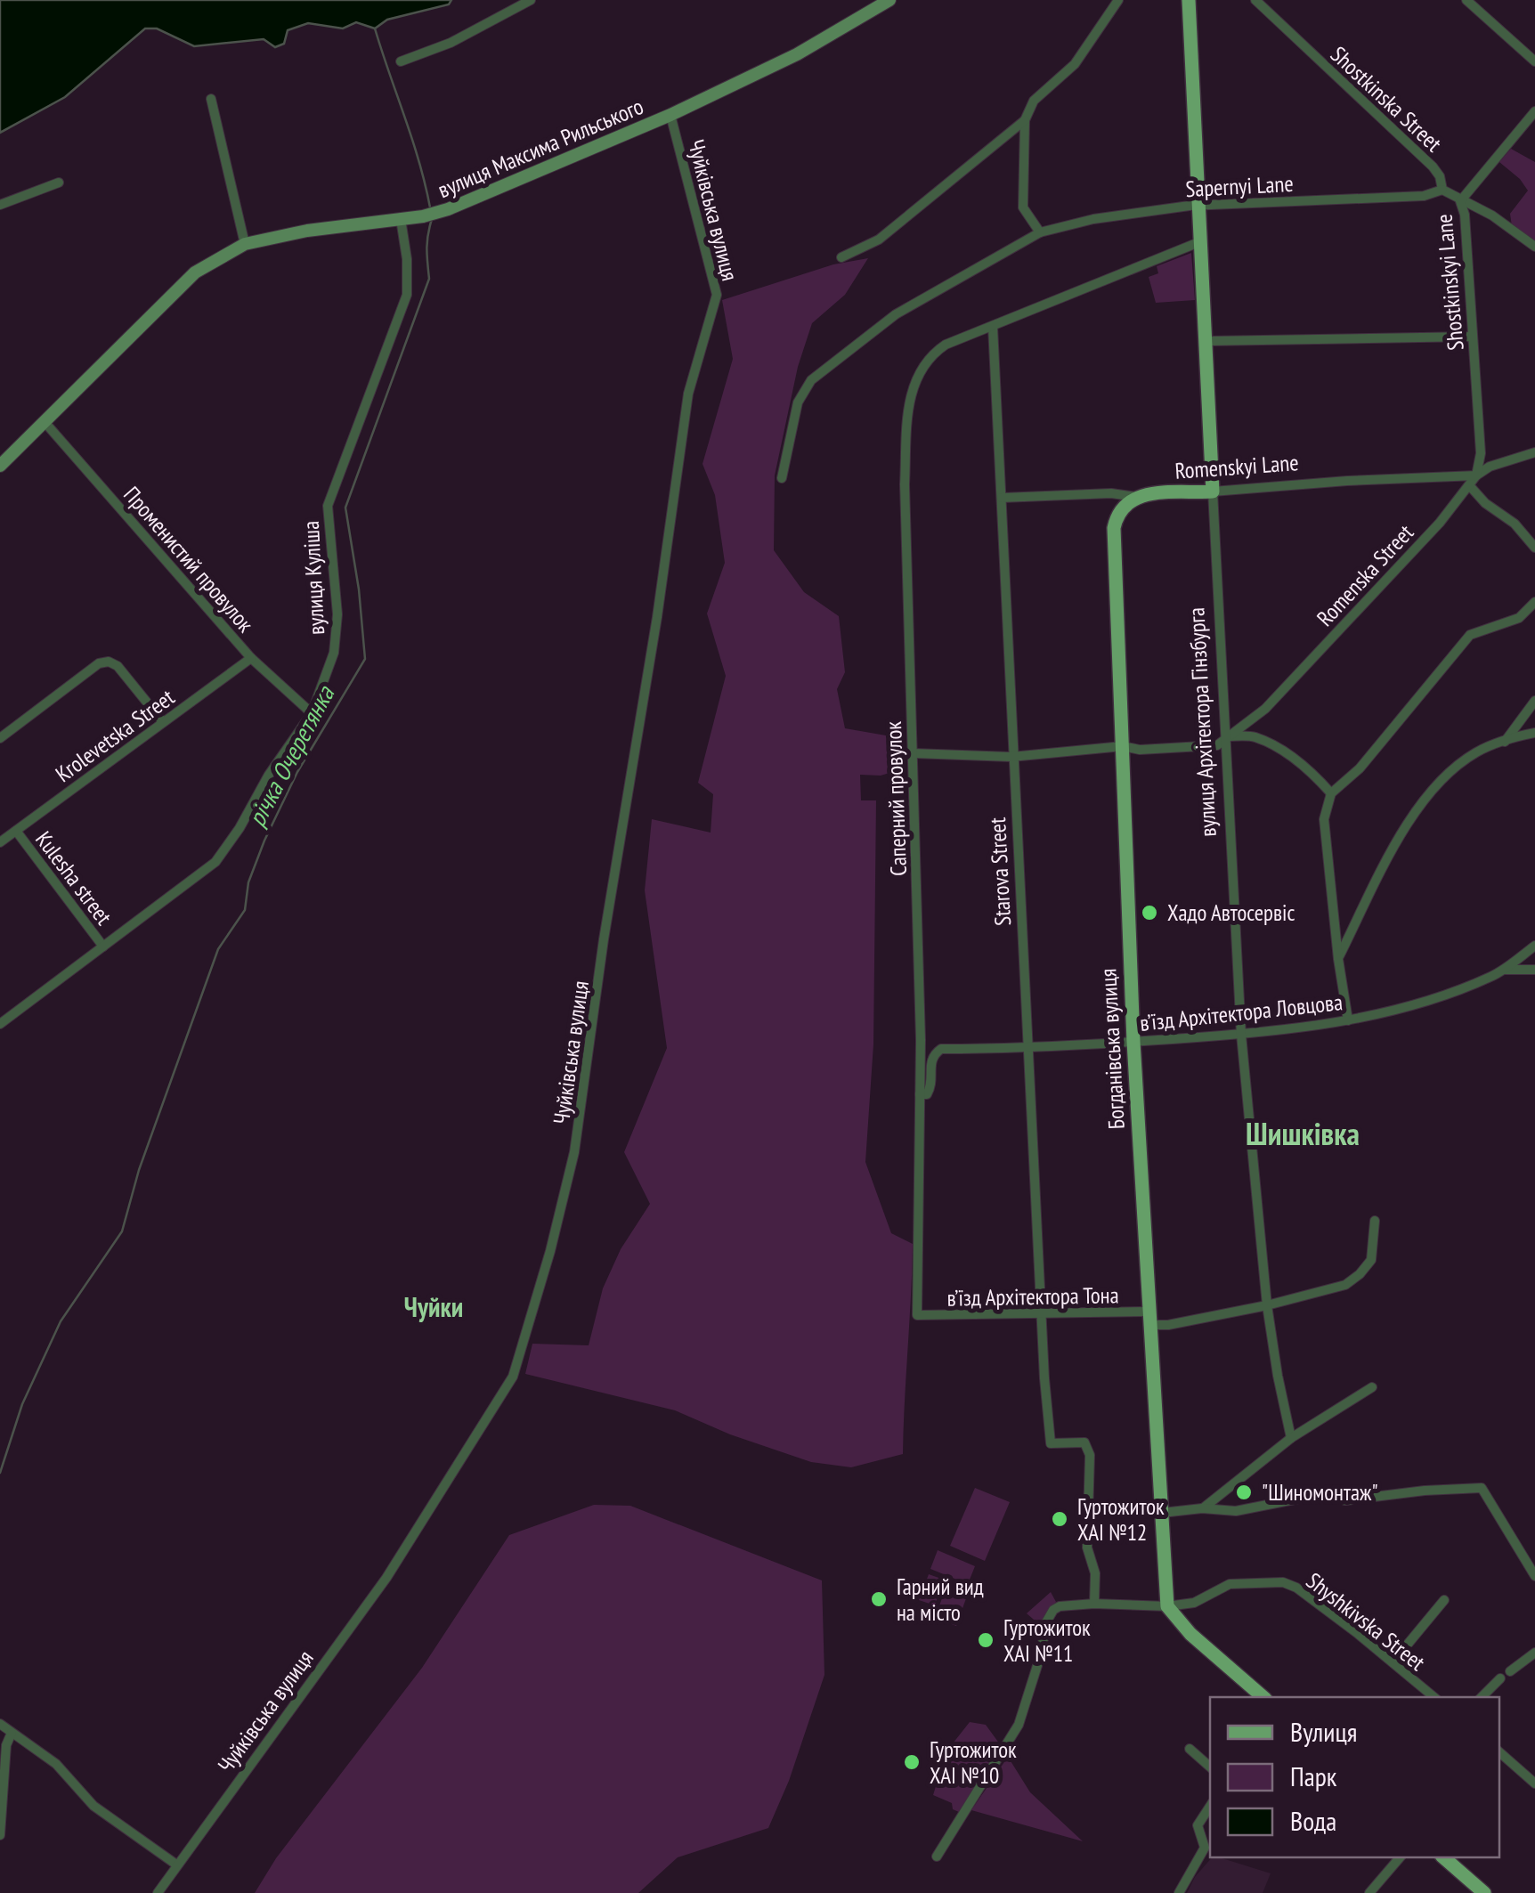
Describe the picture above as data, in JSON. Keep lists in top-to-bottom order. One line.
{"streets":{"main road":["вулиця Максима Рильського","Romenskyi Lane","вулиця Архітектора Гінзбурга","Богданівська вулиця"],"street":["Shostkinska Street","Sapernyi Lane","Чуйківська вулиця","Shostkinskyi Lane","Променистий провулок","Romenska Street","вулиця Куліша","Krolevetska Street","Саперний провулок","Starova Street","Kulesha street","в’їзд Архітектора Ловцова","в’їзд Архітектора Тона","Shyshkivska Street"]},"crossings":[["Shostkinska Street","Sapernyi Lane"],["Shostkinska Street","Shostkinskyi Lane"],["вулиця Максима Рильського","Чуйківська вулиця"],["вулиця Максима Рильського","Променистий провулок"],["вулиця Максима Рильського","вулиця Куліша"],["Sapernyi Lane","вулиця Архітектора Гінзбурга"],["Shostkinskyi Lane","Romenskyi Lane"],["Shostkinskyi Lane","Romenska Street"],["Romenskyi Lane","Romenska Street"],["Romenskyi Lane","вулиця Архітектора Гінзбурга"],["Romenskyi Lane","Starova Street"],["Romenskyi Lane","Богданівська вулиця"],["Променистий провулок","вулиця Куліша"],["Променистий провулок","Krolevetska Street"],["Romenska Street","вулиця Архітектора Гінзбурга"],["вулиця Куліша","Kulesha street"],["вулиця Архітектора Гінзбурга","в’їзд Архітектора Ловцова"],["вулиця Архітектора Гінзбурга","в’їзд Архітектора Тона"],["Krolevetska Street","Kulesha street"],["Саперний провулок","Starova Street"],["Саперний провулок","в’їзд Архітектора Ловцова"],["Саперний провулок","в’їзд Архітектора Тона"],["Starova Street","в’їзд Архітектора Ловцова"],["Starova Street","в’їзд Архітектора Тона"],["Starova Street","Shyshkivska Street"],["в’їзд Архітектора Ловцова","Богданівська вулиця"],["Богданівська вулиця","в’їзд Архітектора Тона"],["Богданівська вулиця","Shyshkivska Street"]],"districts":["Шишківка","Чуйки"],"water":["річка Очеретянка"],"places":["Хадо Автосервіс","\"Шиномонтаж\"","Гуртожиток ХАІ №12","Гарний вид на місто","Гуртожиток ХАІ №11","Гуртожиток ХАІ №10"],"legend":["Вулиця","Парк","Вода"]}
